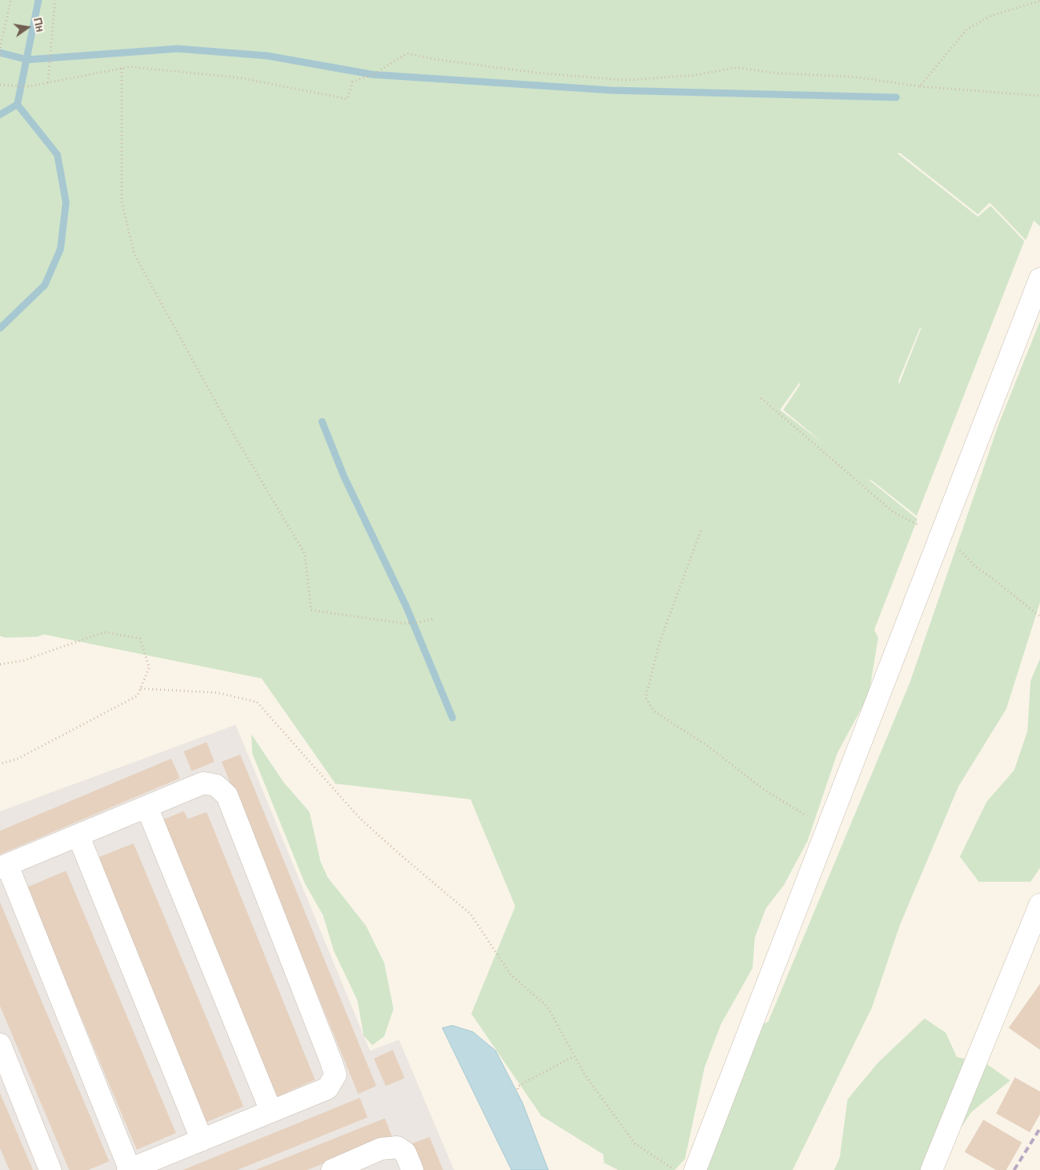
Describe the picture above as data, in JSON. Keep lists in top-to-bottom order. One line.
{"north":"right"}
